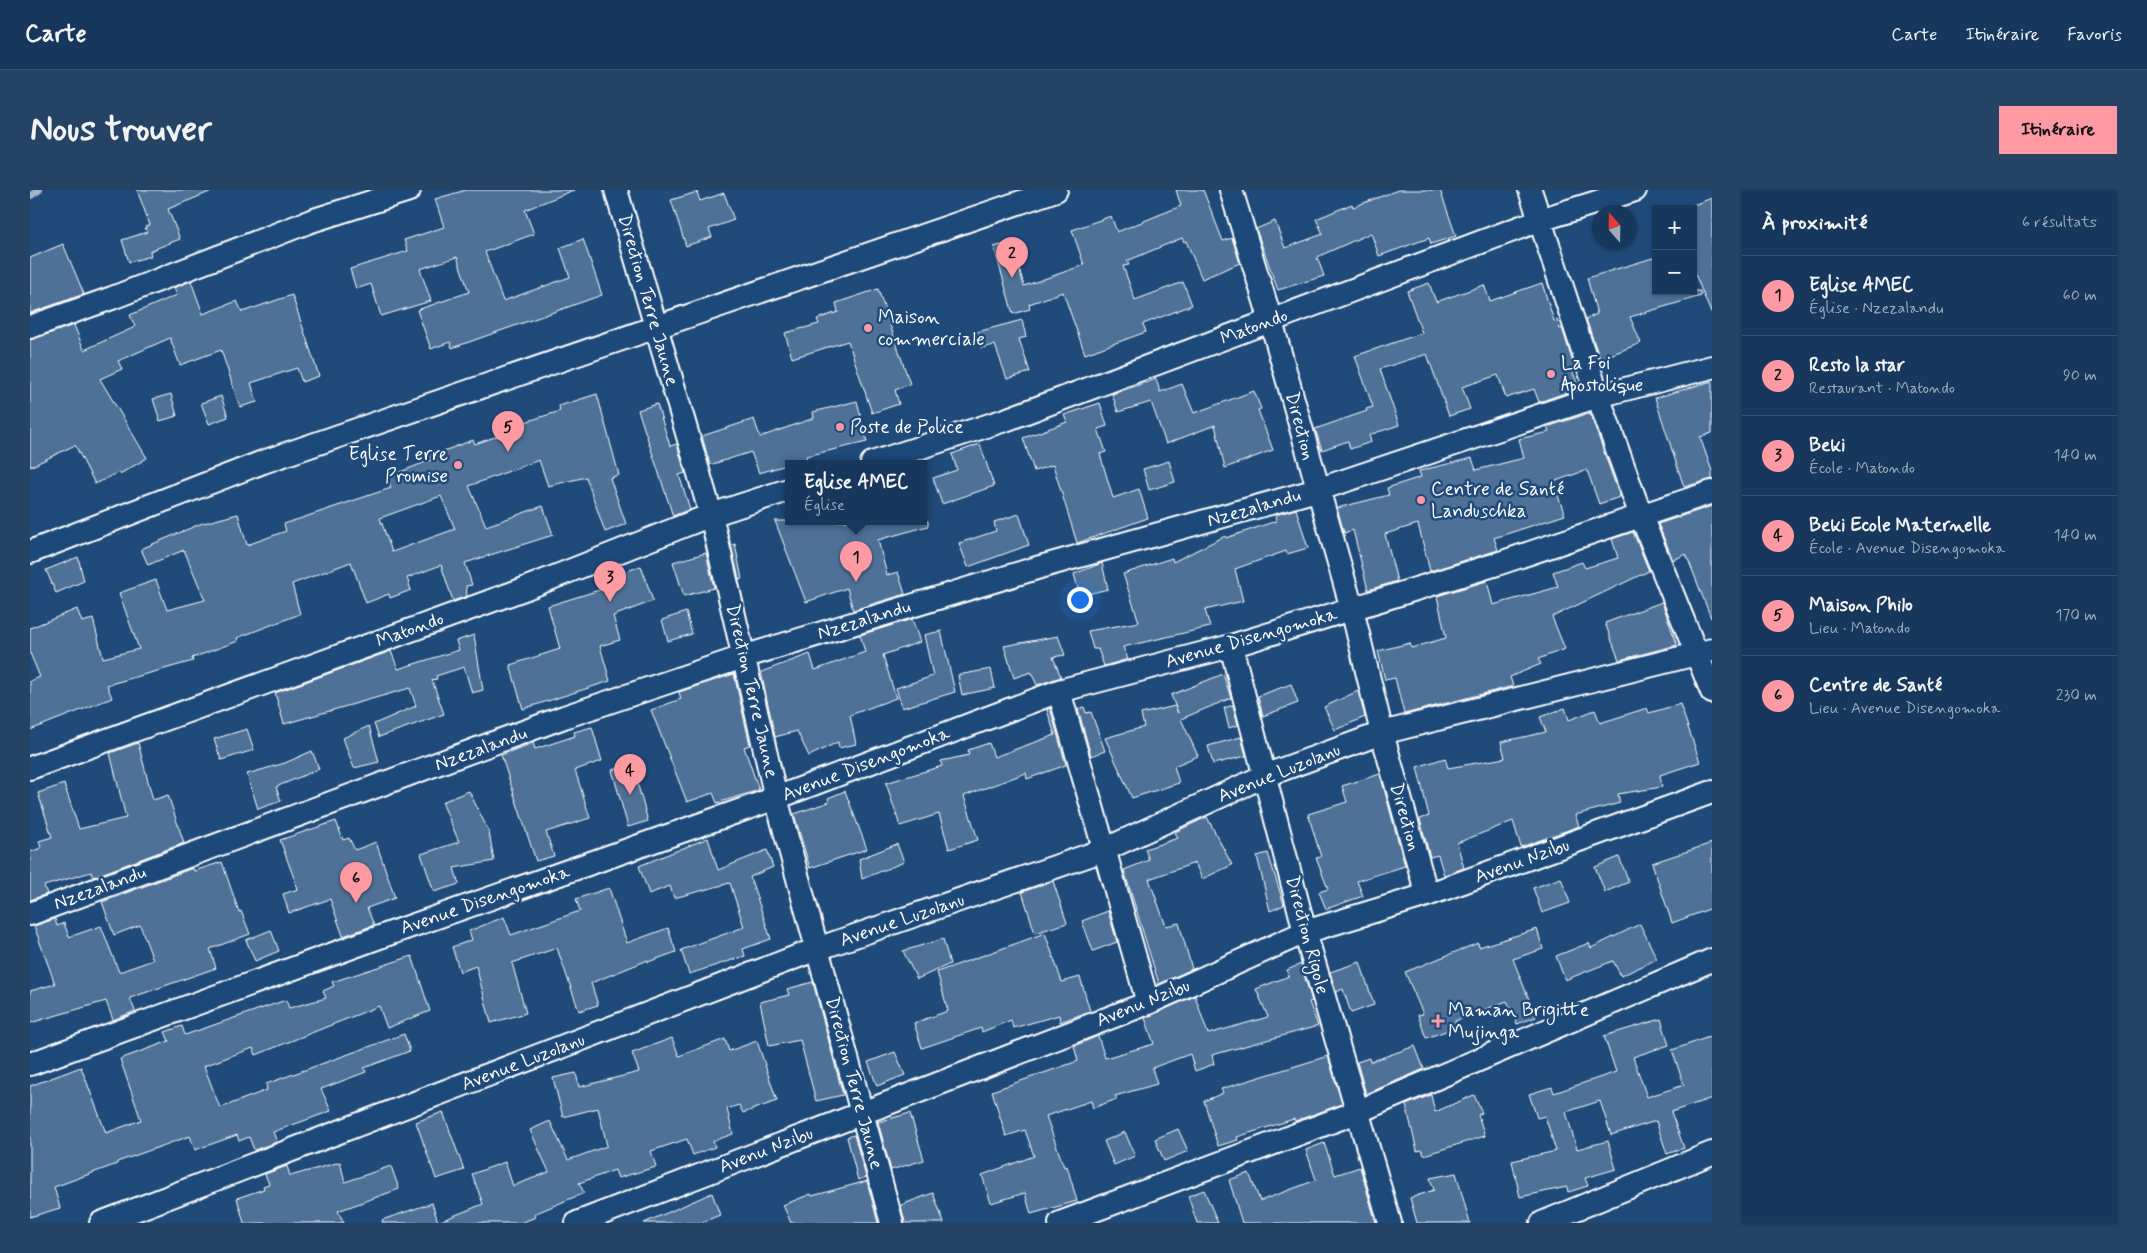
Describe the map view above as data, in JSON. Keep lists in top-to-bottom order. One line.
{"streets":{"street":["Direction Terre Jaune","Matondo","Direction","Nzezalandu","Avenue Disengomoka","Avenue Luzolanu","Avenu Nzibu","Direction Rigole"]},"crossings":[["Direction Terre Jaune","Matondo"],["Direction Terre Jaune","Nzezalandu"],["Direction Terre Jaune","Avenue Disengomoka"],["Direction Terre Jaune","Avenue Luzolanu"],["Direction Terre Jaune","Avenu Nzibu"],["Matondo","Direction"],["Direction","Nzezalandu"],["Direction","Avenue Disengomoka"],["Direction","Avenue Luzolanu"],["Direction","Avenu Nzibu"],["Avenue Disengomoka","Direction Rigole"],["Avenue Luzolanu","Direction Rigole"],["Avenu Nzibu","Direction Rigole"]],"places":{"other":["Maison commerciale","La Foi Apostolique","Poste de Police","Eglise Terre Promise","Centre de Santé Landuschka"],"health":["Maman Brigitte Mujinga"]},"north":"top","page":{"header":"Carte","nav":["Carte","Itinéraire","Favoris"],"buttons":"Itinéraire","title":"Nous trouver","heading":["À proximité","6 résultats"],"map_buttons":["+","−"],"pins":["2","5","1","3","4","6"],"list":[{"mark":"1","name":"Eglise AMEC","note":"Église · Nzezalandu","value":"60 m"},{"mark":"2","name":"Resto la star","note":"Restaurant · Matondo","value":"90 m"},{"mark":"3","name":"Beki","note":"École · Matondo","value":"140 m"},{"mark":"4","name":"Beki Ecole Maternelle","note":"École · Avenue Disengomoka","value":"140 m"},{"mark":"5","name":"Maison Philo","note":"Lieu · Matondo","value":"170 m"},{"mark":"6","name":"Centre de Santé","note":"Lieu · Avenue Disengomoka","value":"230 m"}],"popup":["Eglise AMEC","Église"]}}
